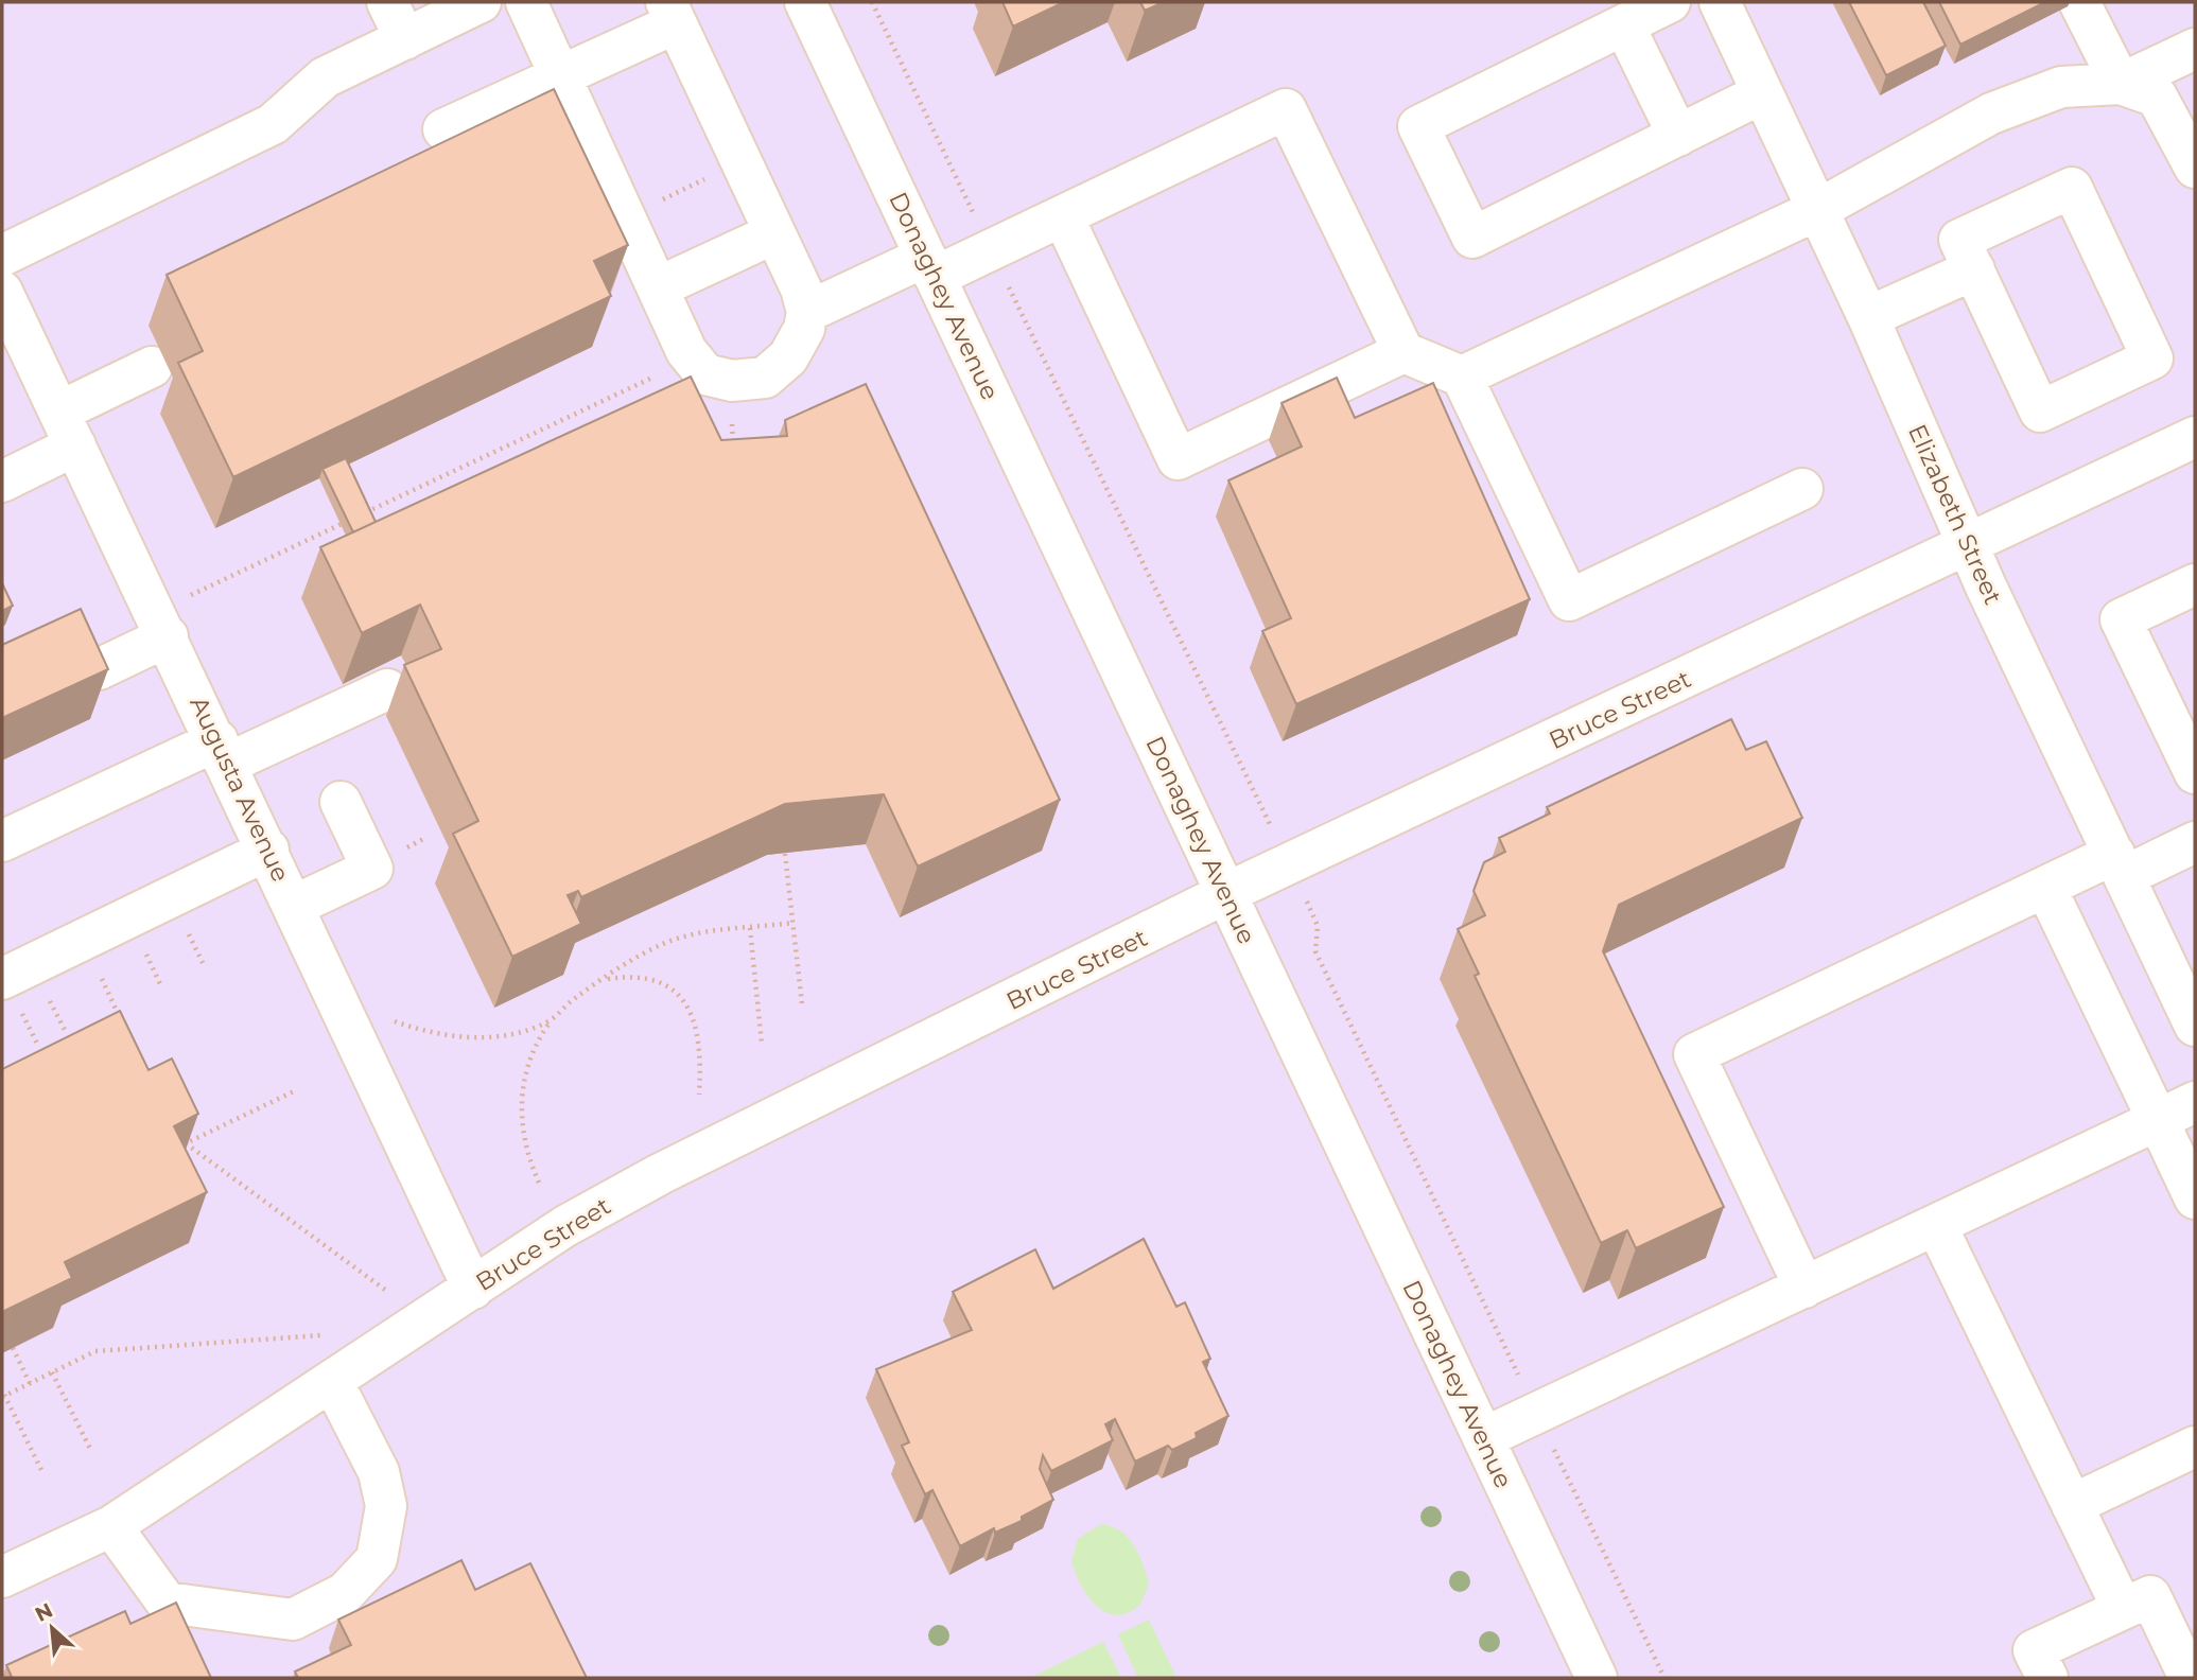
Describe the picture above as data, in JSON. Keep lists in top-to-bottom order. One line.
{"streets":{"street":["Donaghey Avenue","Elizabeth Street","Bruce Street","Augusta Avenue"]},"crossings":[["Donaghey Avenue","Bruce Street"],["Elizabeth Street","Bruce Street"],["Bruce Street","Augusta Avenue"]],"north":"top left"}
